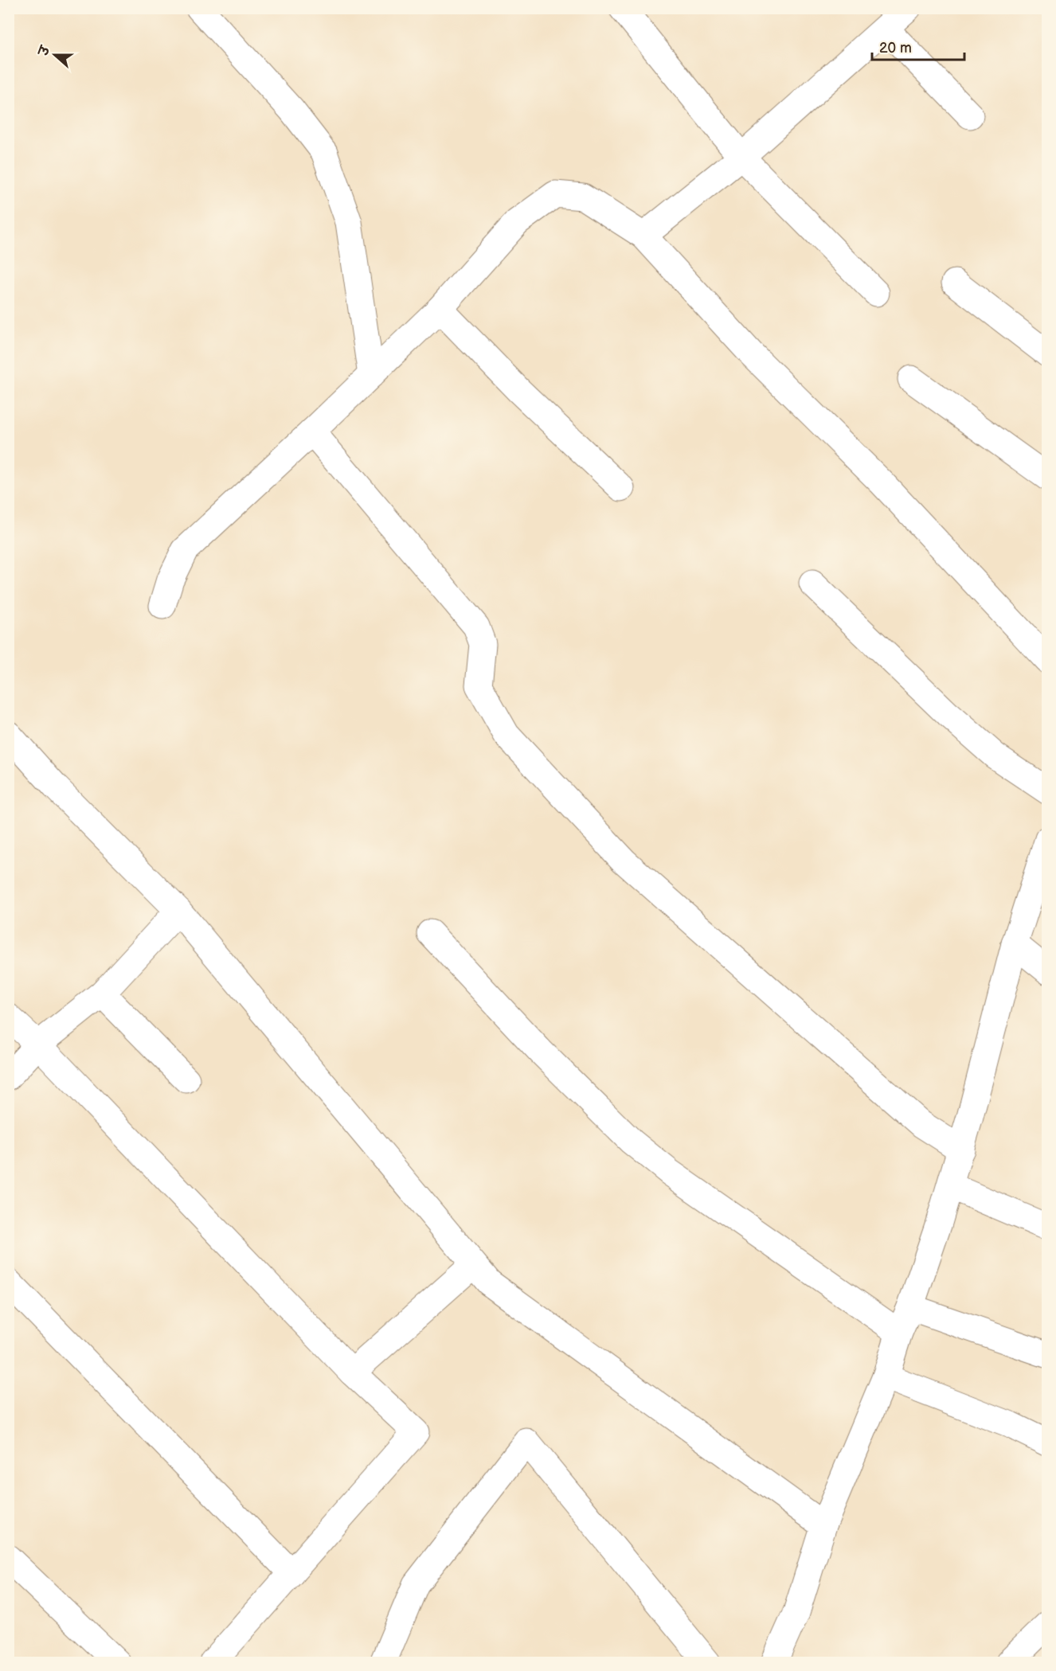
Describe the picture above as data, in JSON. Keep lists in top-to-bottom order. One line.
{"scale_bar":"20 m","north":"left"}
